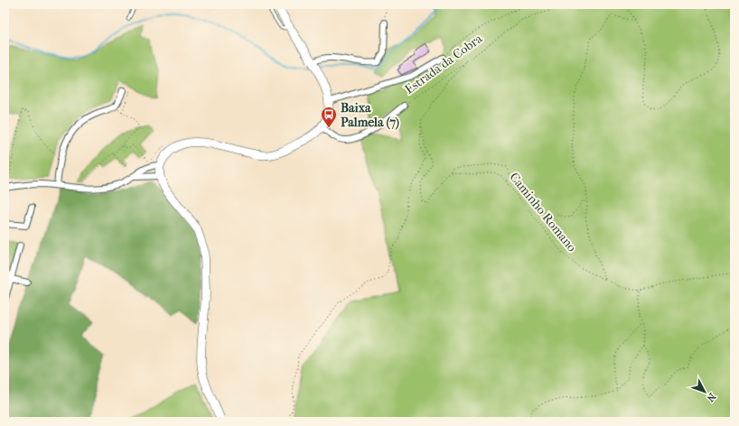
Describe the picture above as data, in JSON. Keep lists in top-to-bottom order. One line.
{"streets":{"street":["Estrada da Cobra"],"path":["Caminho Romano"]},"places":{"bus stop":["Baixa Palmela (7)"]},"north":"bottom right"}
